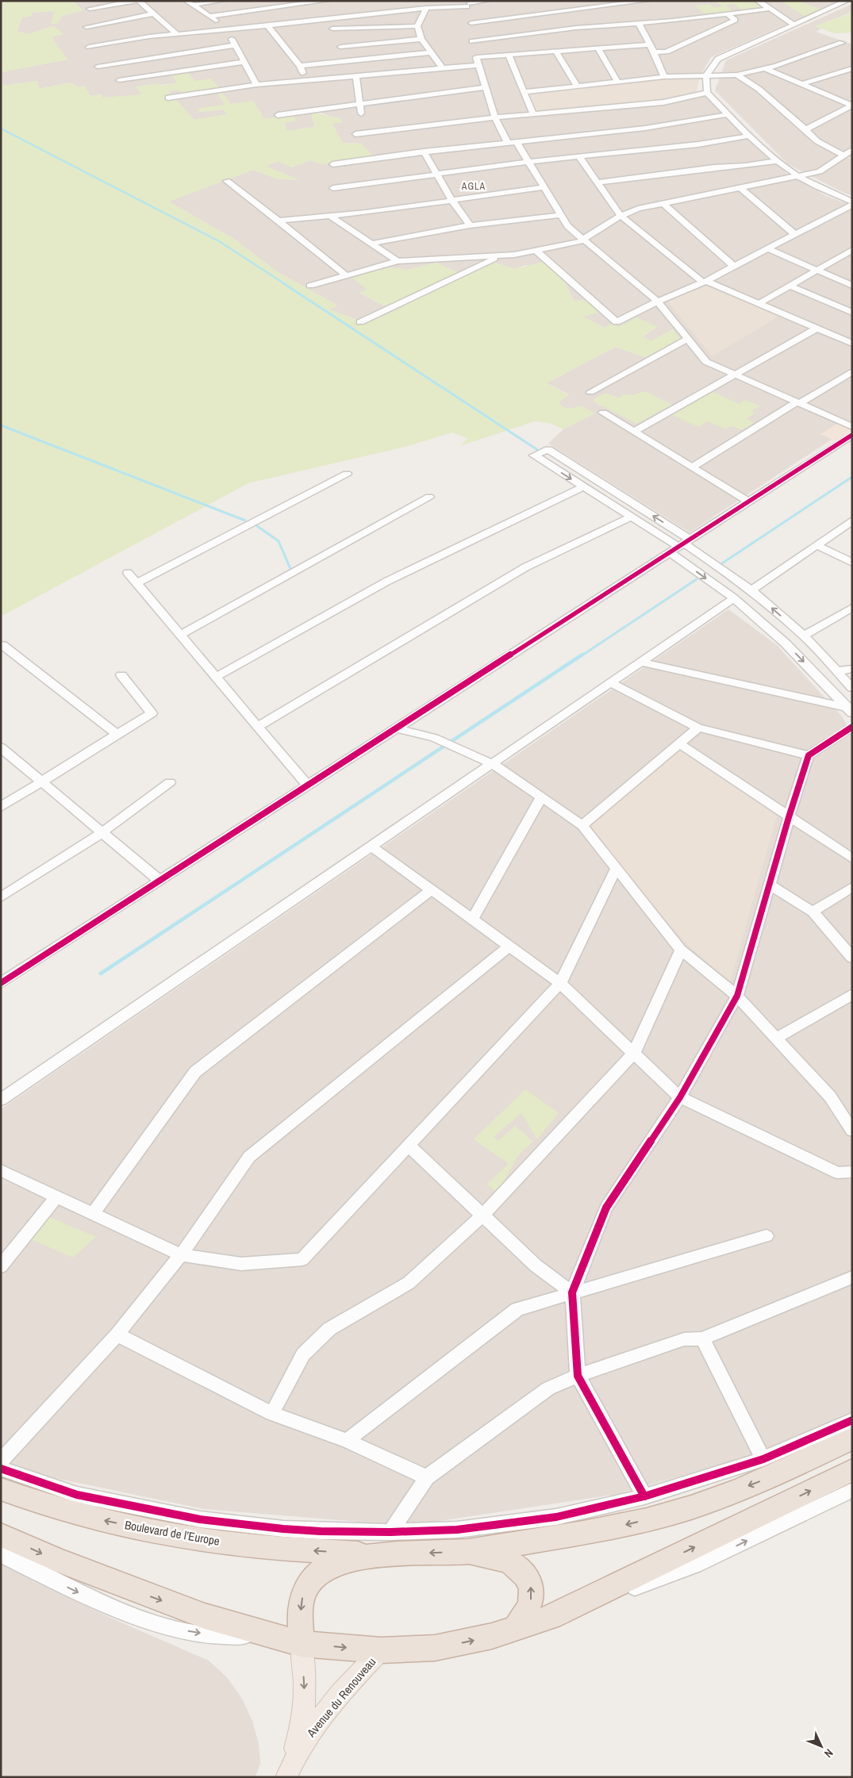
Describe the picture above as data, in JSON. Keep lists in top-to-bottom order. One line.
{"streets":{"highway":["Boulevard de l’Europe"],"main road":["Avenue du Renouveau"]},"one_way":["Avenue du Renouveau"],"districts":["AGLA"],"north":"bottom right"}
